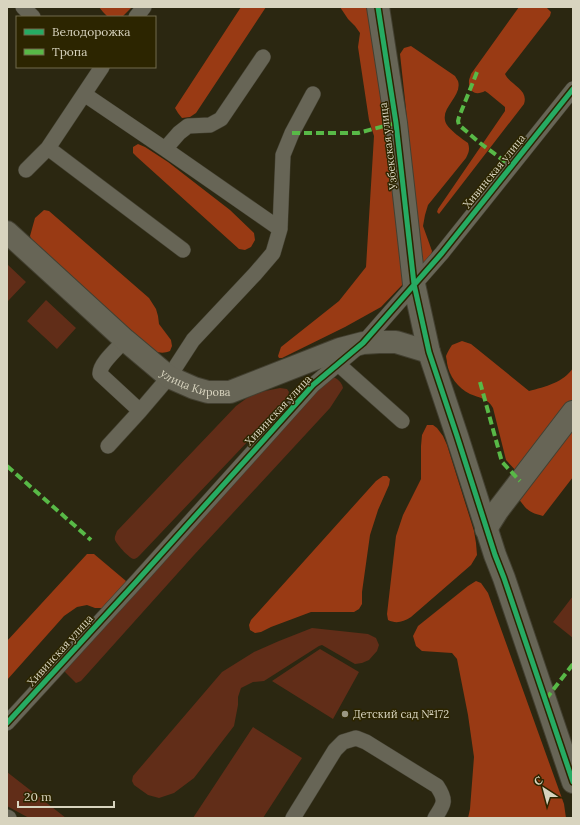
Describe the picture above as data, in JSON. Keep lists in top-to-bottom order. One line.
{"streets":{"street":["Узбекская улица","улица Кирова"],"lane":["Хивинская улица"]},"crossings":[["Узбекская улица","Хивинская улица"],["Узбекская улица","улица Кирова"],["Хивинская улица","улица Кирова"]],"places":["Детский сад №172"],"legend":["Велодорожка","Тропа"],"scale_bar":"20 m","north":"top left"}
